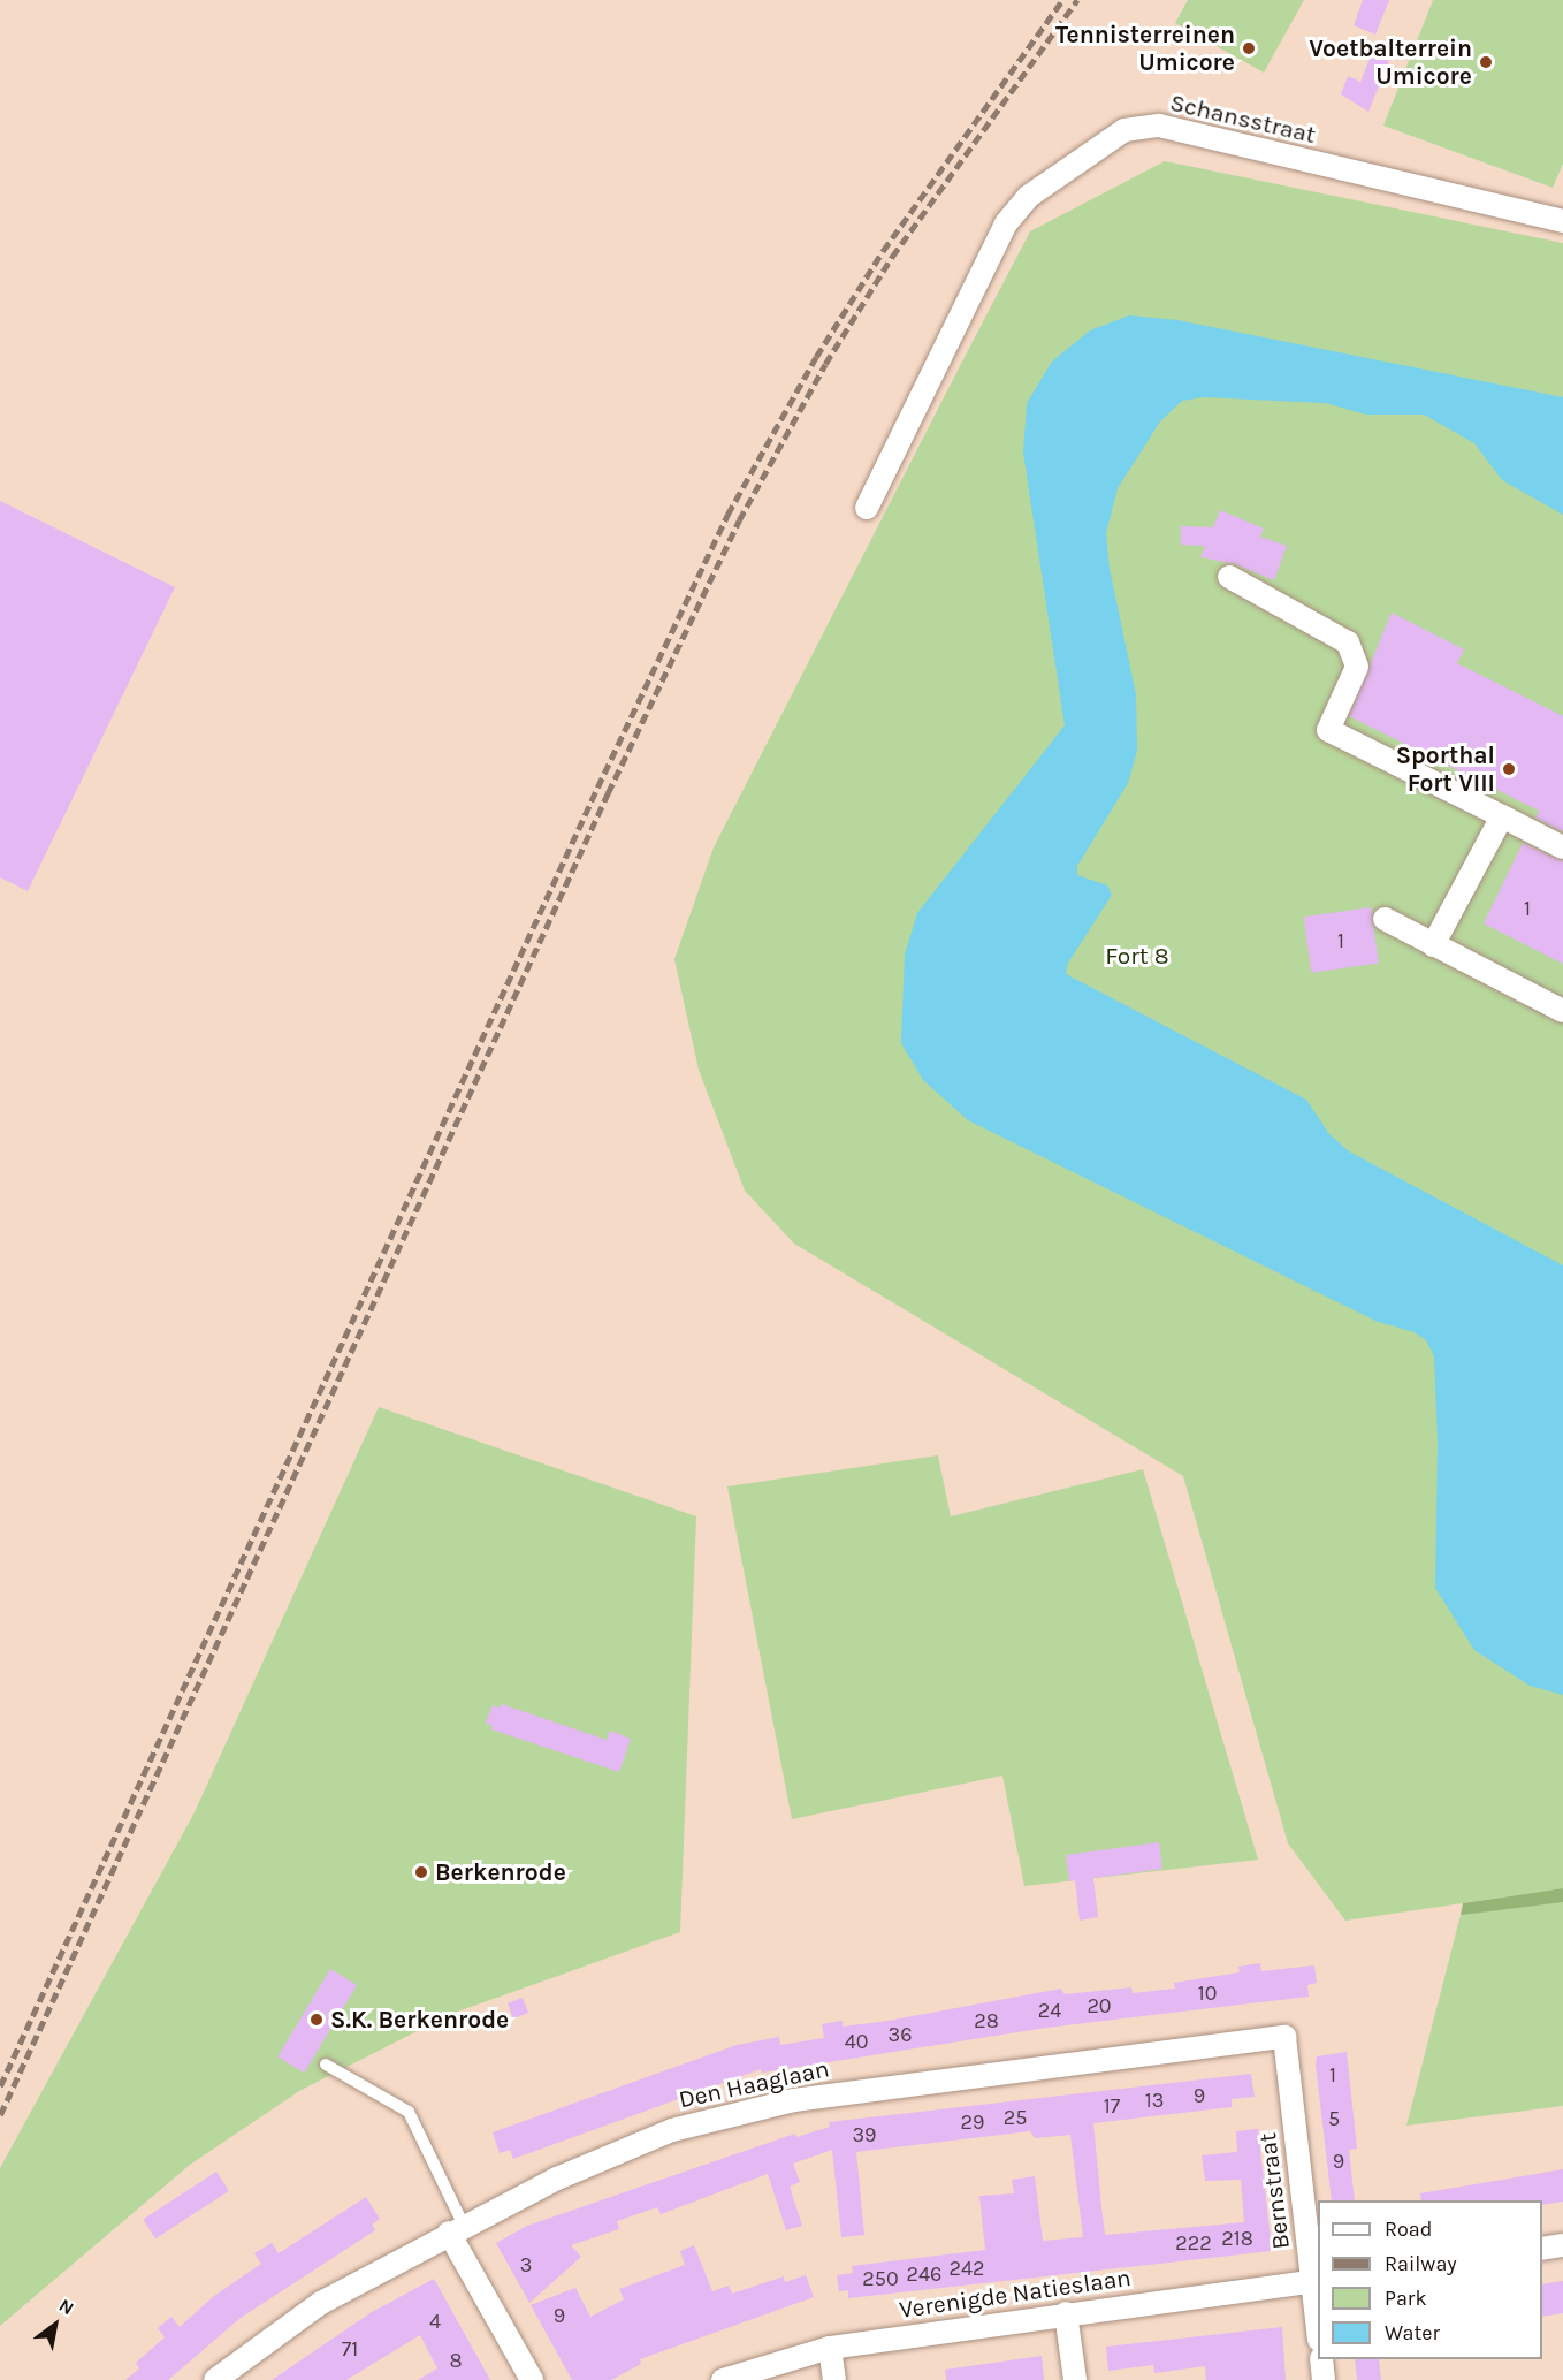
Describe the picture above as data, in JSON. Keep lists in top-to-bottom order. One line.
{"streets":{"street":["Schansstraat","Den Haaglaan","Bernstraat","Verenigde Natieslaan"]},"crossings":[["Den Haaglaan","Bernstraat"],["Bernstraat","Verenigde Natieslaan"]],"parks":["Fort 8"],"places":["Tennisterreinen Umicore","Voetbalterrein Umicore","Sporthal Fort VIII","Berkenrode","S.K. Berkenrode"],"house_numbers":["1","1","10","20","24","28","36","40","1","9","13","17","25","5","29","39","9","218","222","3","242","246","250","9","4","71","8"],"legend":["Road","Railway","Park","Water"],"north":"top right"}
